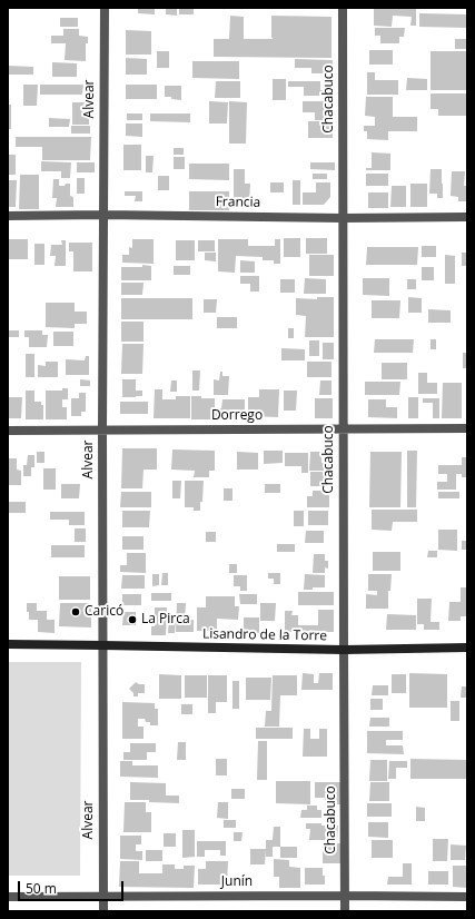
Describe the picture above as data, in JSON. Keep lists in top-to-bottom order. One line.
{"streets":{"main road":["Lisandro de la Torre"],"street":["Alvear","Chacabuco","Francia","Dorrego","Junín"]},"crossings":[["Alvear","Francia"],["Alvear","Dorrego"],["Alvear","Lisandro de la Torre"],["Alvear","Junín"],["Chacabuco","Francia"],["Chacabuco","Dorrego"],["Chacabuco","Lisandro de la Torre"],["Chacabuco","Junín"]],"places":["Caricó","La Pirca"],"scale_bar":"50 m"}
